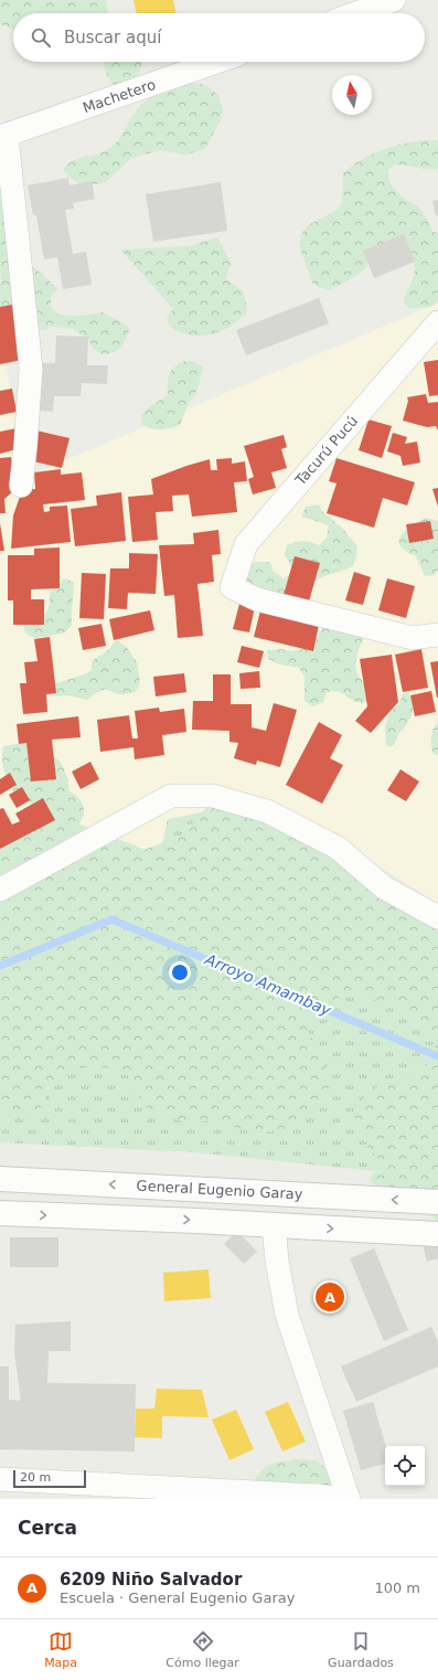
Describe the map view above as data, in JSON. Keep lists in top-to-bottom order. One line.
{"streets":{"street":["Machetero","Tacurú Pucú","General Eugenio Garay"]},"water":["Arroyo Amambay"],"scale_bar":"20 m","north":"top","page":{"search":"Buscar aquí","pins":"A","scale":"20 m","heading":"Cerca","list":[{"mark":"A","name":"6209 Niño Salvador","note":"Escuela · General Eugenio Garay","value":"100 m"}],"nav":["Mapa","Cómo llegar","Guardados"]}}
